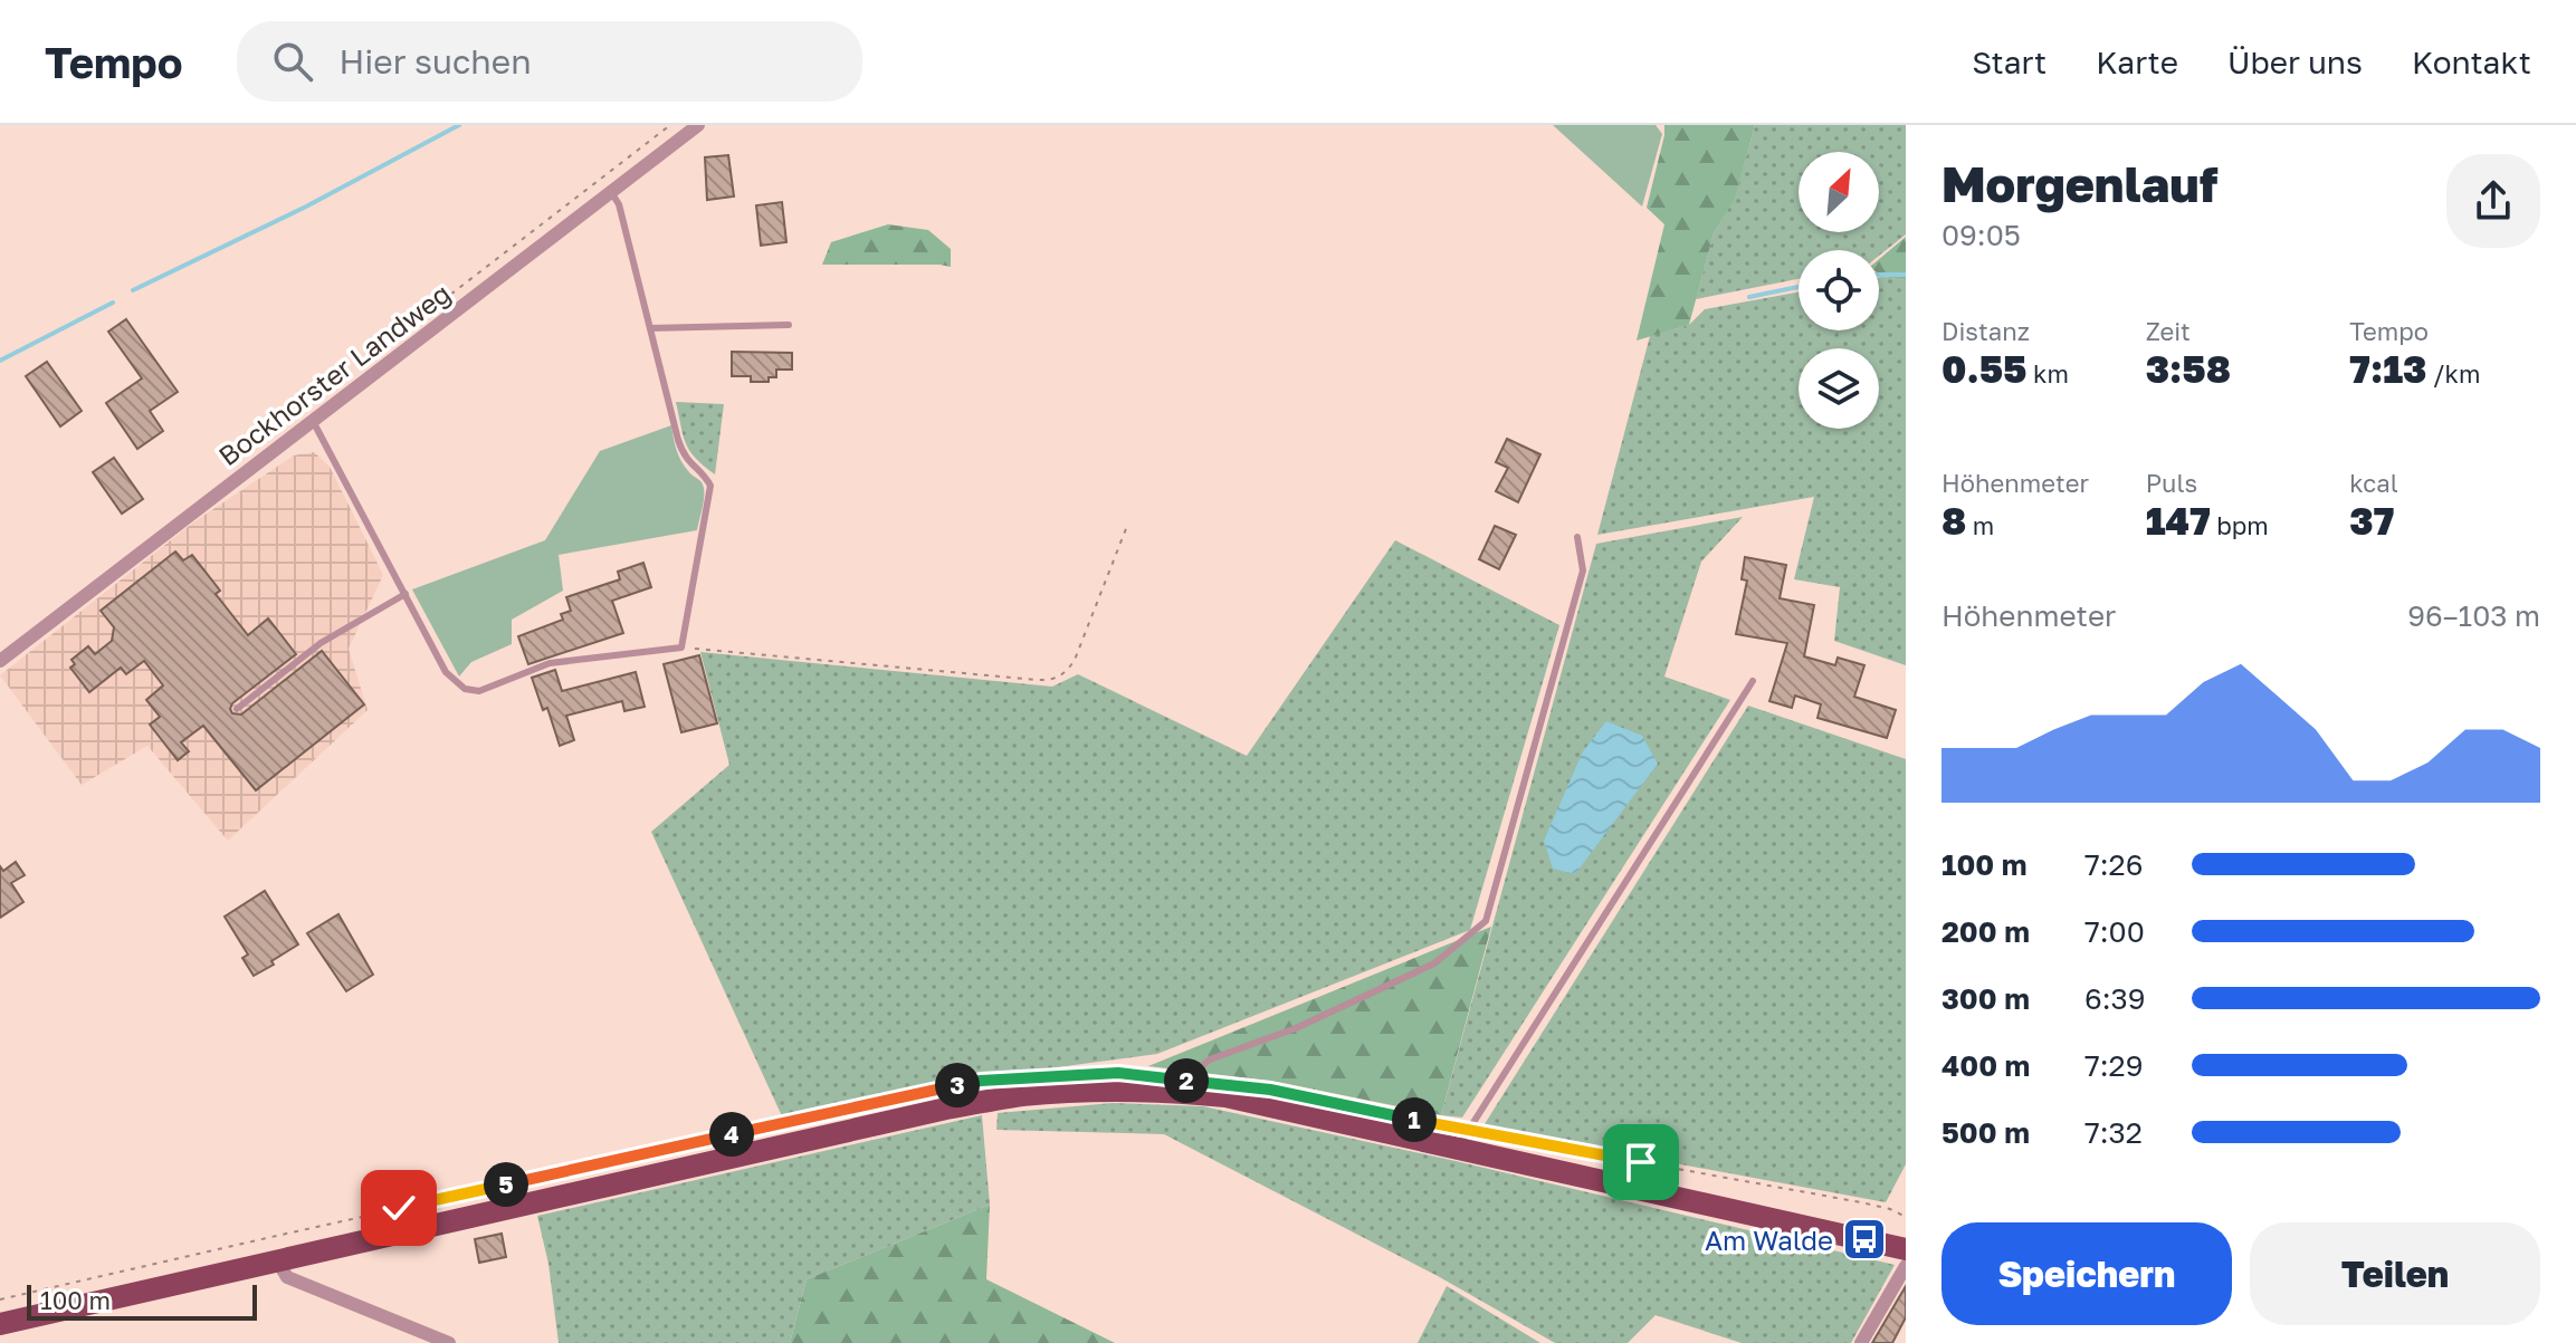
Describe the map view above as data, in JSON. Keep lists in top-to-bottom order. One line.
{"streets":{"street":["Bockhorster Landweg"]},"places":{"bus stop":["Am Walde"]},"scale_bar":"100 m","north":"top right","page":{"header":"Tempo","search":"Hier suchen","nav":["Start","Karte","Über uns","Kontakt"],"heading":["Morgenlauf","09:05"],"stats":[["Distanz","0.55 km"],["Zeit","3:58"],["Tempo","7:13 /km"],["Höhenmeter","8 m"],["Puls","147 bpm"],["kcal","37"]],"chart":["Höhenmeter","96–103 m"],"list":[{"name":"100 m","note":"7:26"},{"name":"200 m","note":"7:00"},{"name":"300 m","note":"6:39"},{"name":"400 m","note":"7:29"},{"name":"500 m","note":"7:32"}],"pins":["2","3","1","4","5"],"buttons":["Speichern","Teilen"],"scale":"100 m"}}
